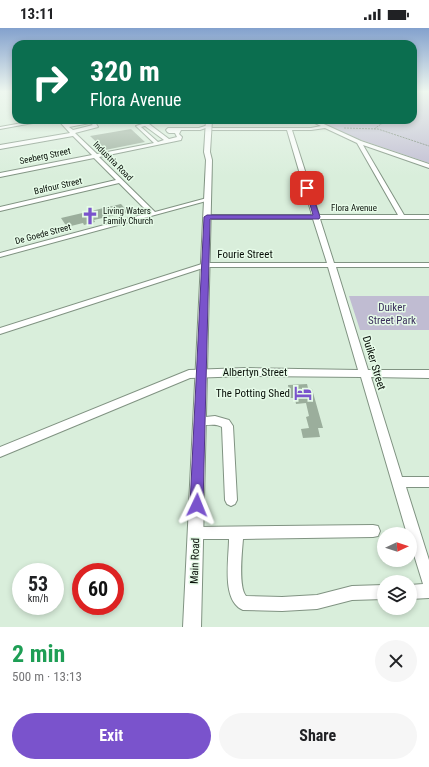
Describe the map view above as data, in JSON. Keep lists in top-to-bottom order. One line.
{"streets":{"main road":["Main Road"],"street":["Seeberg Street","Industria Road","Balfour Street","Flora Avenue","De Goede Street","Fourie Street","Duiker Street","Albertyn Street"]},"crossings":[["Seeberg Street","Industria Road"],["Industria Road","Balfour Street"],["Industria Road","De Goede Street"],["Flora Avenue","Duiker Street"],["Flora Avenue","Main Road"],["De Goede Street","Main Road"],["Fourie Street","Duiker Street"],["Fourie Street","Main Road"],["Duiker Street","Albertyn Street"],["Albertyn Street","Main Road"]],"parks":["Duiker Street Park"],"places":{"church":["Living Waters Family Church"],"hotel":["The Potting Shed"]},"north":"right","page":{"status":"13:11","turn":["320 m","Flora Avenue"],"speed":"53 km/h","limit":"60","heading":["2 min","500 m · 13:13"],"buttons":["Exit","Share"]}}
